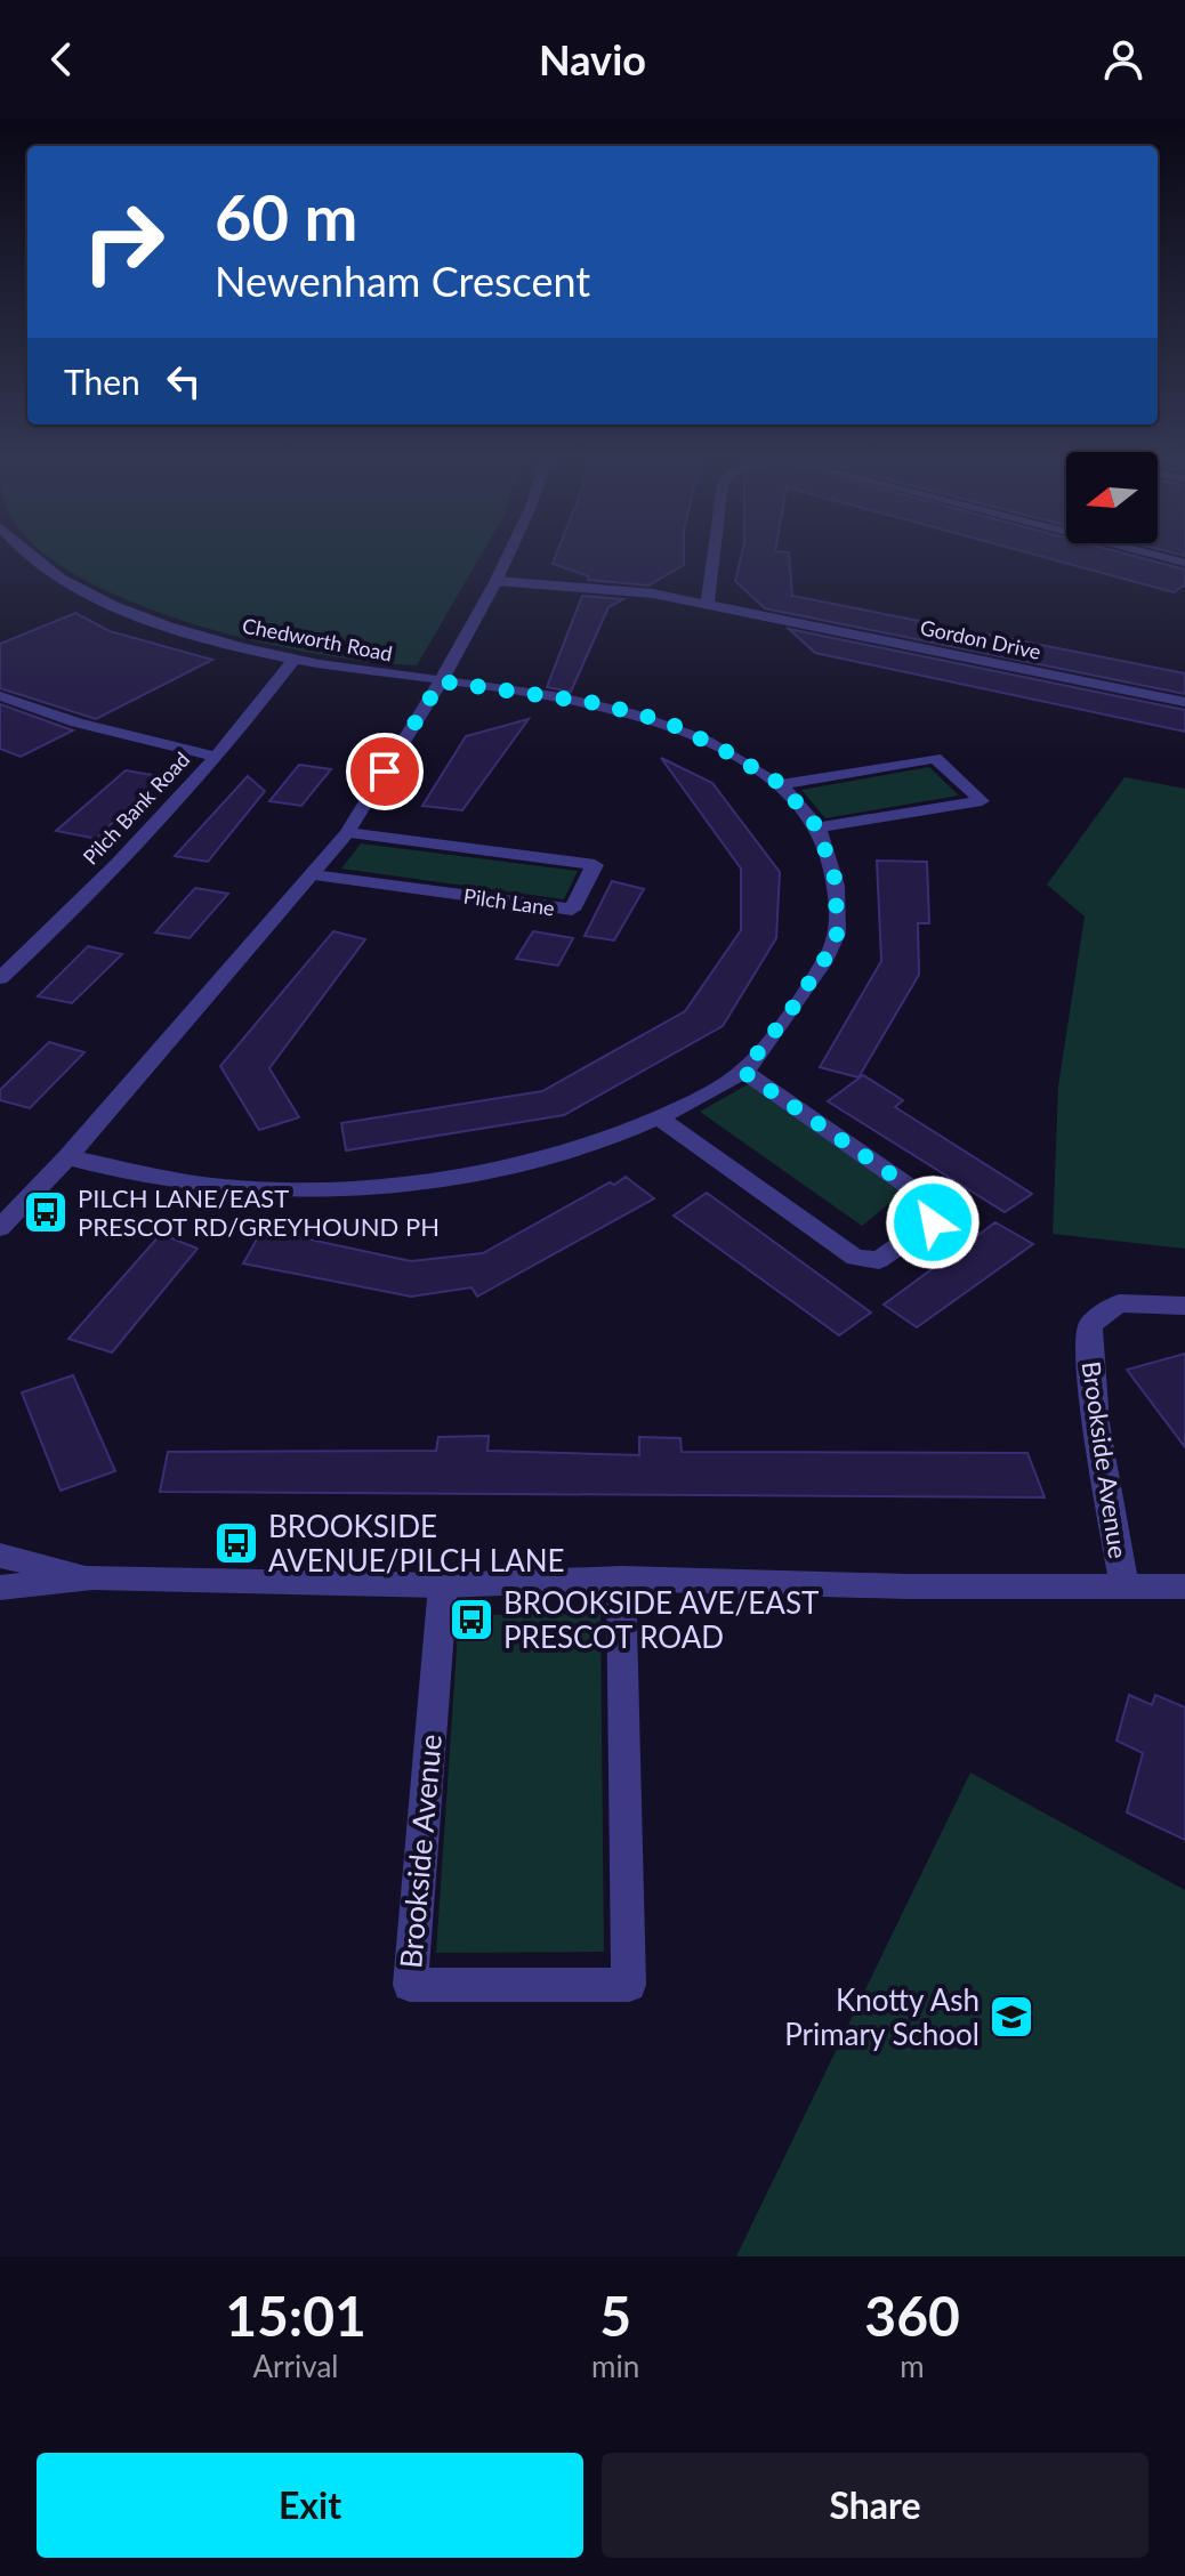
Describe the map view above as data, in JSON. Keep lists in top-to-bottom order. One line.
{"streets":{"street":["Chedworth Road","Gordon Drive","Pilch Bank Road","Pilch Lane","Brookside Avenue"]},"crossings":[["Chedworth Road","Pilch Bank Road"]],"places":{"bus stop":["PILCH LANE/EAST PRESCOT RD/GREYHOUND PH","BROOKSIDE AVENUE/PILCH LANE","BROOKSIDE AVE/EAST PRESCOT ROAD"],"school or university":["Knotty Ash Primary School"]},"north":"left","page":{"header":"Navio","turn":["60 m","Newenham Crescent"],"then":"Then","eta":["15:01","Arrival","5","min","360","m"],"buttons":["Exit","Share"]}}
